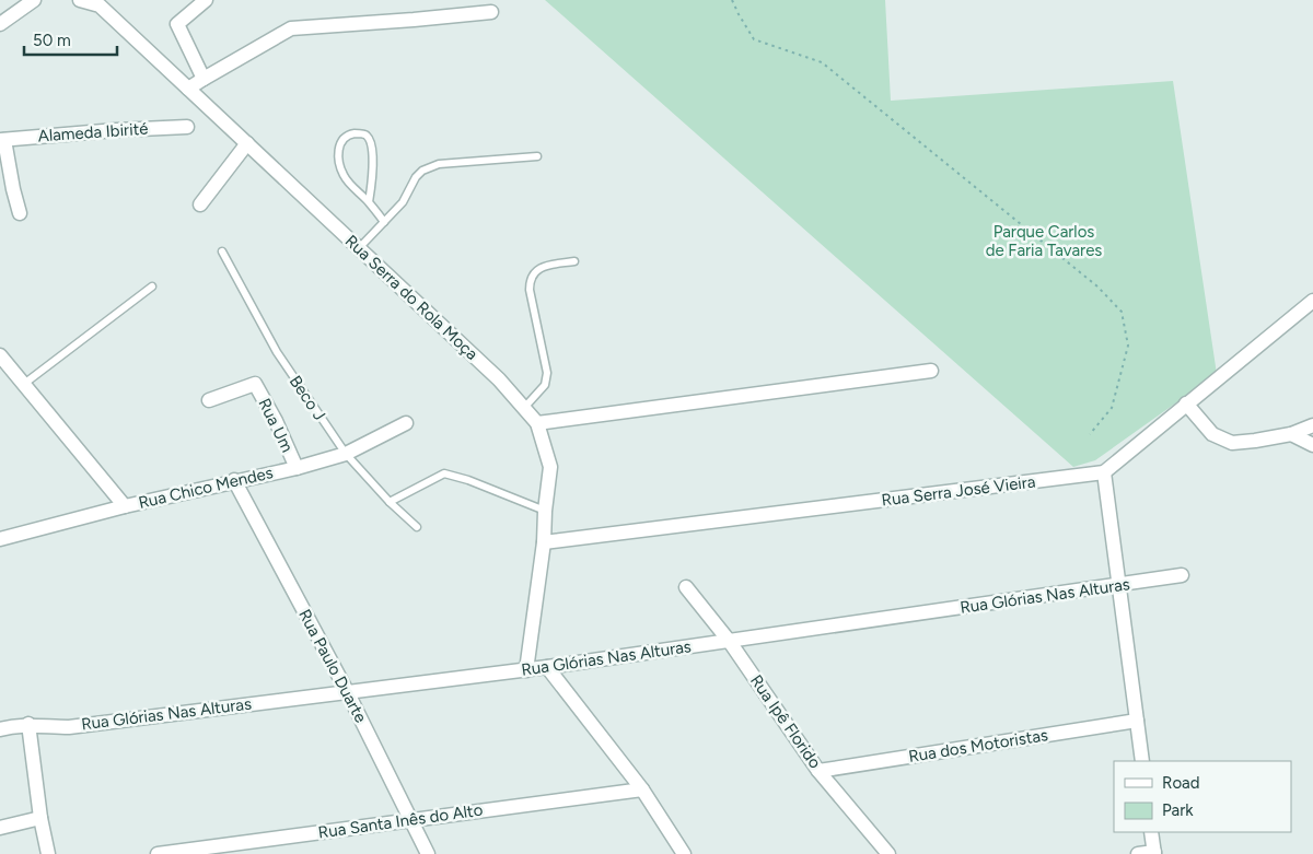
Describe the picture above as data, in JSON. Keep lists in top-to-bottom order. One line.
{"streets":{"street":["Alameda Ibirité","Rua Serra do Rola Moça","Rua Um","Rua Chico Mendes","Rua Serra José Vieira","Rua Glórias Nas Alturas","Rua Paulo Duarte","Rua Ipê Florido","Rua dos Motoristas","Rua Santa Inês do Alto"],"lane":["Beco J"]},"crossings":[["Rua Serra do Rola Moça","Rua Serra José Vieira"],["Rua Serra do Rola Moça","Rua Glórias Nas Alturas"],["Beco J","Rua Chico Mendes"],["Rua Um","Rua Chico Mendes"],["Rua Chico Mendes","Rua Paulo Duarte"],["Rua Glórias Nas Alturas","Rua Paulo Duarte"],["Rua Glórias Nas Alturas","Rua Ipê Florido"],["Rua Paulo Duarte","Rua Santa Inês do Alto"],["Rua Ipê Florido","Rua dos Motoristas"]],"parks":["Parque Carlos de Faria Tavares"],"legend":["Road","Park"],"scale_bar":"50 m"}
